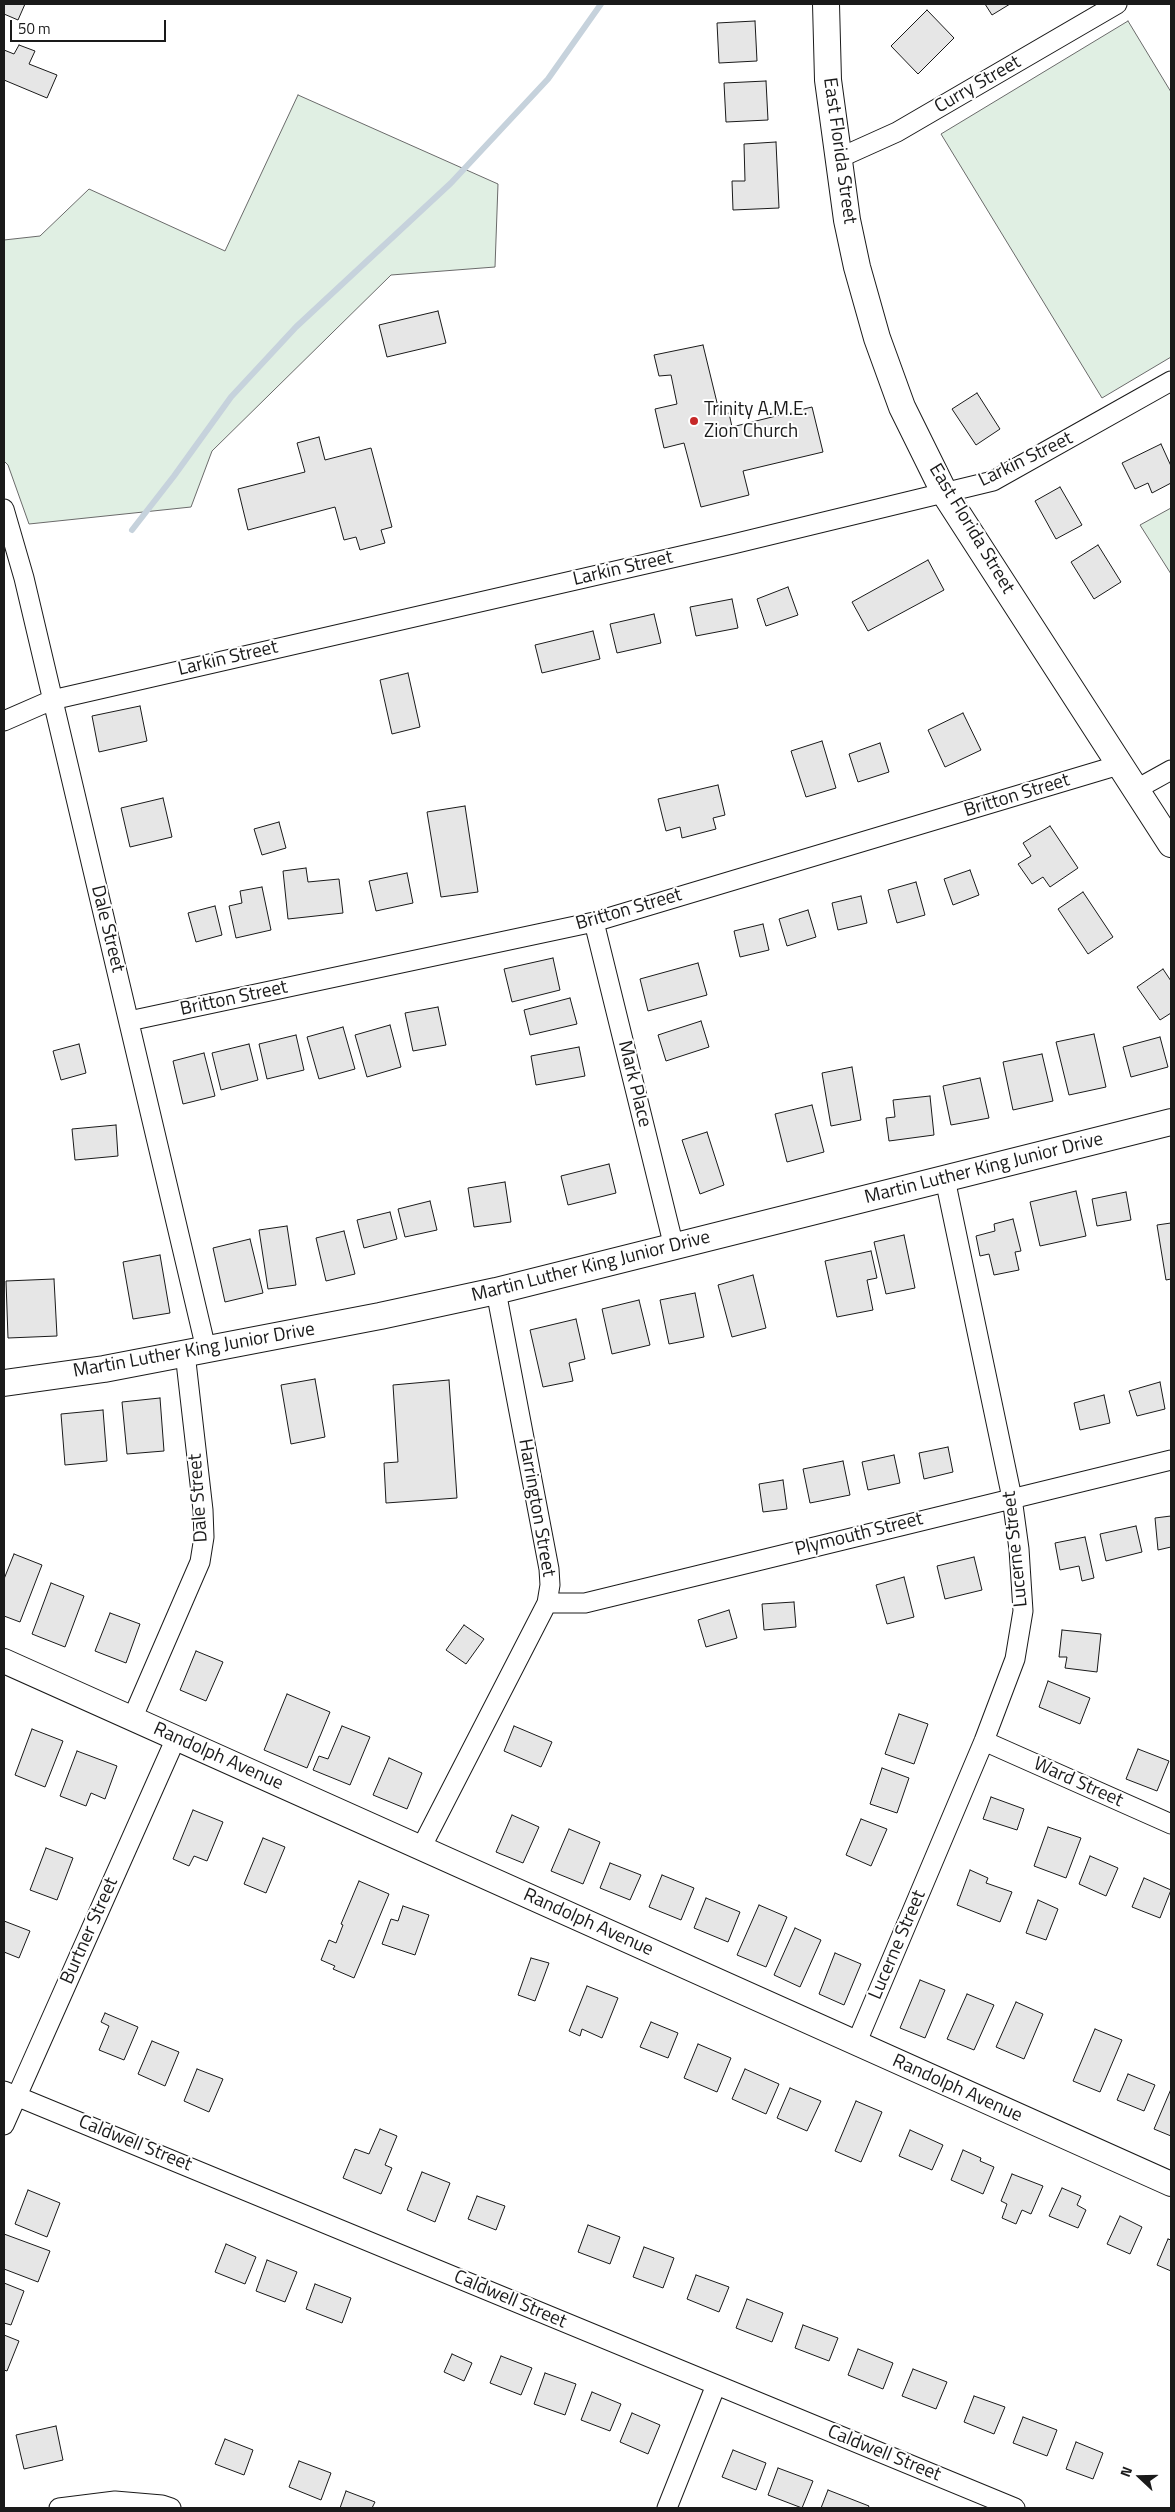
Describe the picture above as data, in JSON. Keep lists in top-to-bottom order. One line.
{"streets":{"main road":["East Florida Street","Martin Luther King Junior Drive"],"street":["Curry Street","Larkin Street","Britton Street","Dale Street","Mark Place","Harrington Street","Plymouth Street","Lucerne Street","Randolph Avenue","Ward Street","Burtner Street","Caldwell Street"]},"crossings":[["Curry Street","East Florida Street"],["East Florida Street","Larkin Street"],["East Florida Street","Britton Street"],["Larkin Street","Dale Street"],["Britton Street","Dale Street"],["Britton Street","Mark Place"],["Dale Street","Martin Luther King Junior Drive"],["Dale Street","Randolph Avenue"],["Mark Place","Martin Luther King Junior Drive"],["Martin Luther King Junior Drive","Harrington Street"],["Martin Luther King Junior Drive","Lucerne Street"],["Harrington Street","Plymouth Street"],["Harrington Street","Randolph Avenue"],["Plymouth Street","Lucerne Street"],["Lucerne Street","Randolph Avenue"],["Lucerne Street","Ward Street"],["Randolph Avenue","Burtner Street"],["Burtner Street","Caldwell Street"]],"places":["Trinity A.M.E. Zion Church"],"scale_bar":"50 m","north":"left"}
